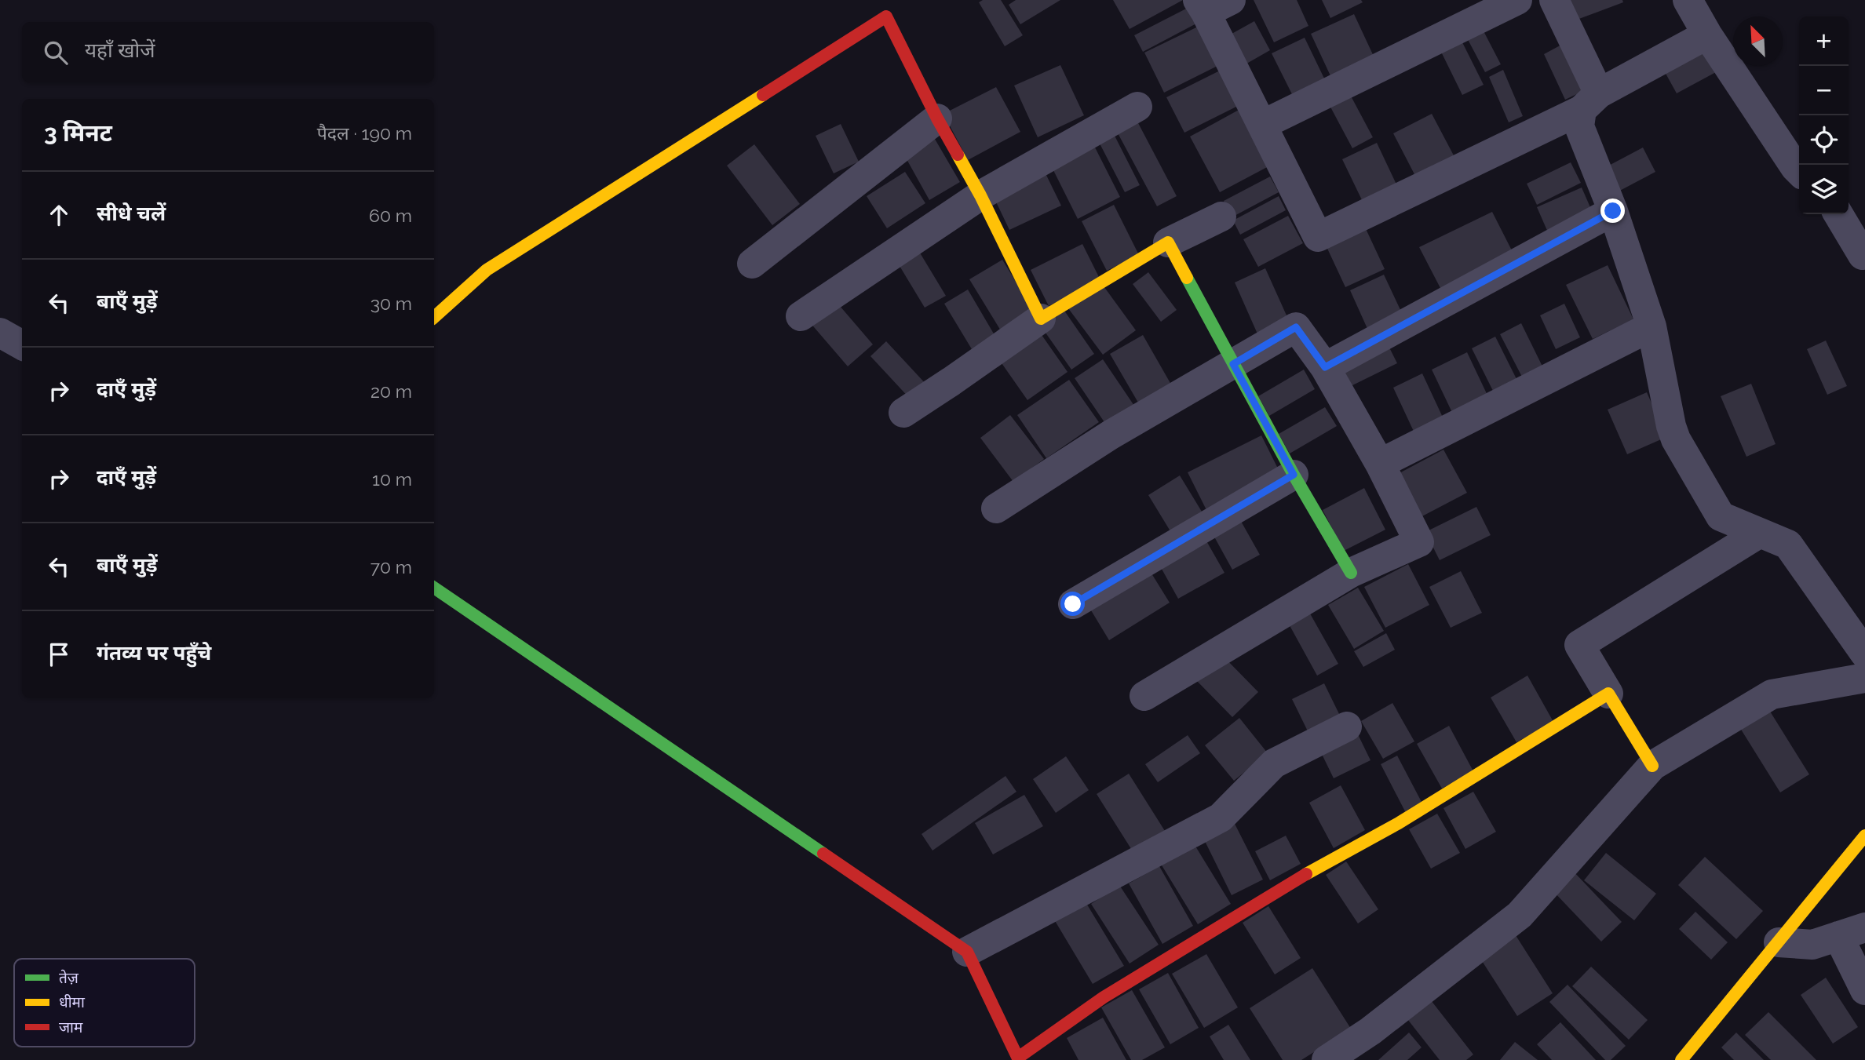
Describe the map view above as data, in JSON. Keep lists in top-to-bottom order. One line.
{"legend":["तेज़","धीमा","जाम"],"north":"top left","page":{"map_buttons":["+","−"],"search":"यहाँ खोजें","heading":["3 मिनट","पैदल · 190 m"],"list":[["सीधे चलें","60 m"],["बाएँ मुड़ें","30 m"],["दाएँ मुड़ें","20 m"],["दाएँ मुड़ें","10 m"],["बाएँ मुड़ें","70 m"],"गंतव्य पर पहुँचे"]}}
